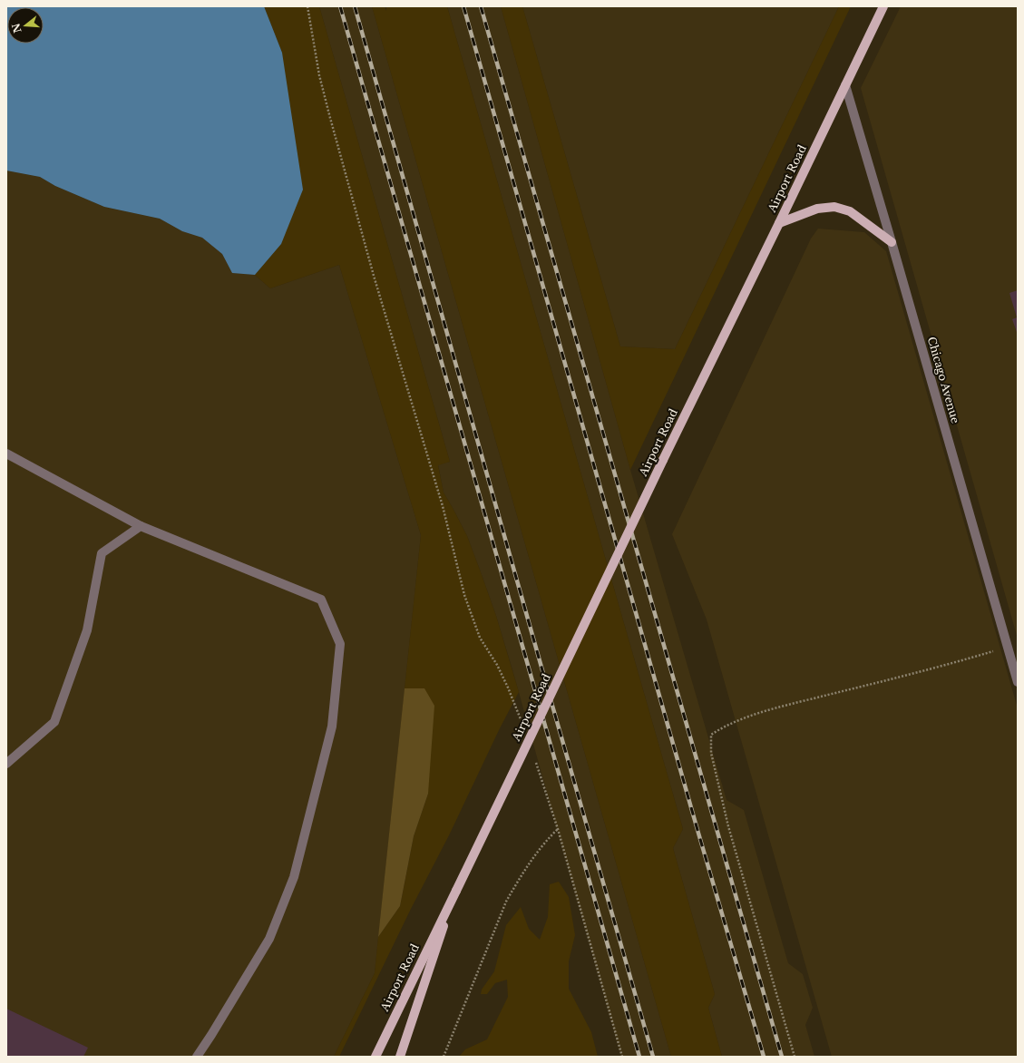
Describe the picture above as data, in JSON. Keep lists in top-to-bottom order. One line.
{"streets":{"main road":["Airport Road"],"street":["Chicago Avenue"]},"crossings":[["Airport Road","Chicago Avenue"]],"north":"left"}
